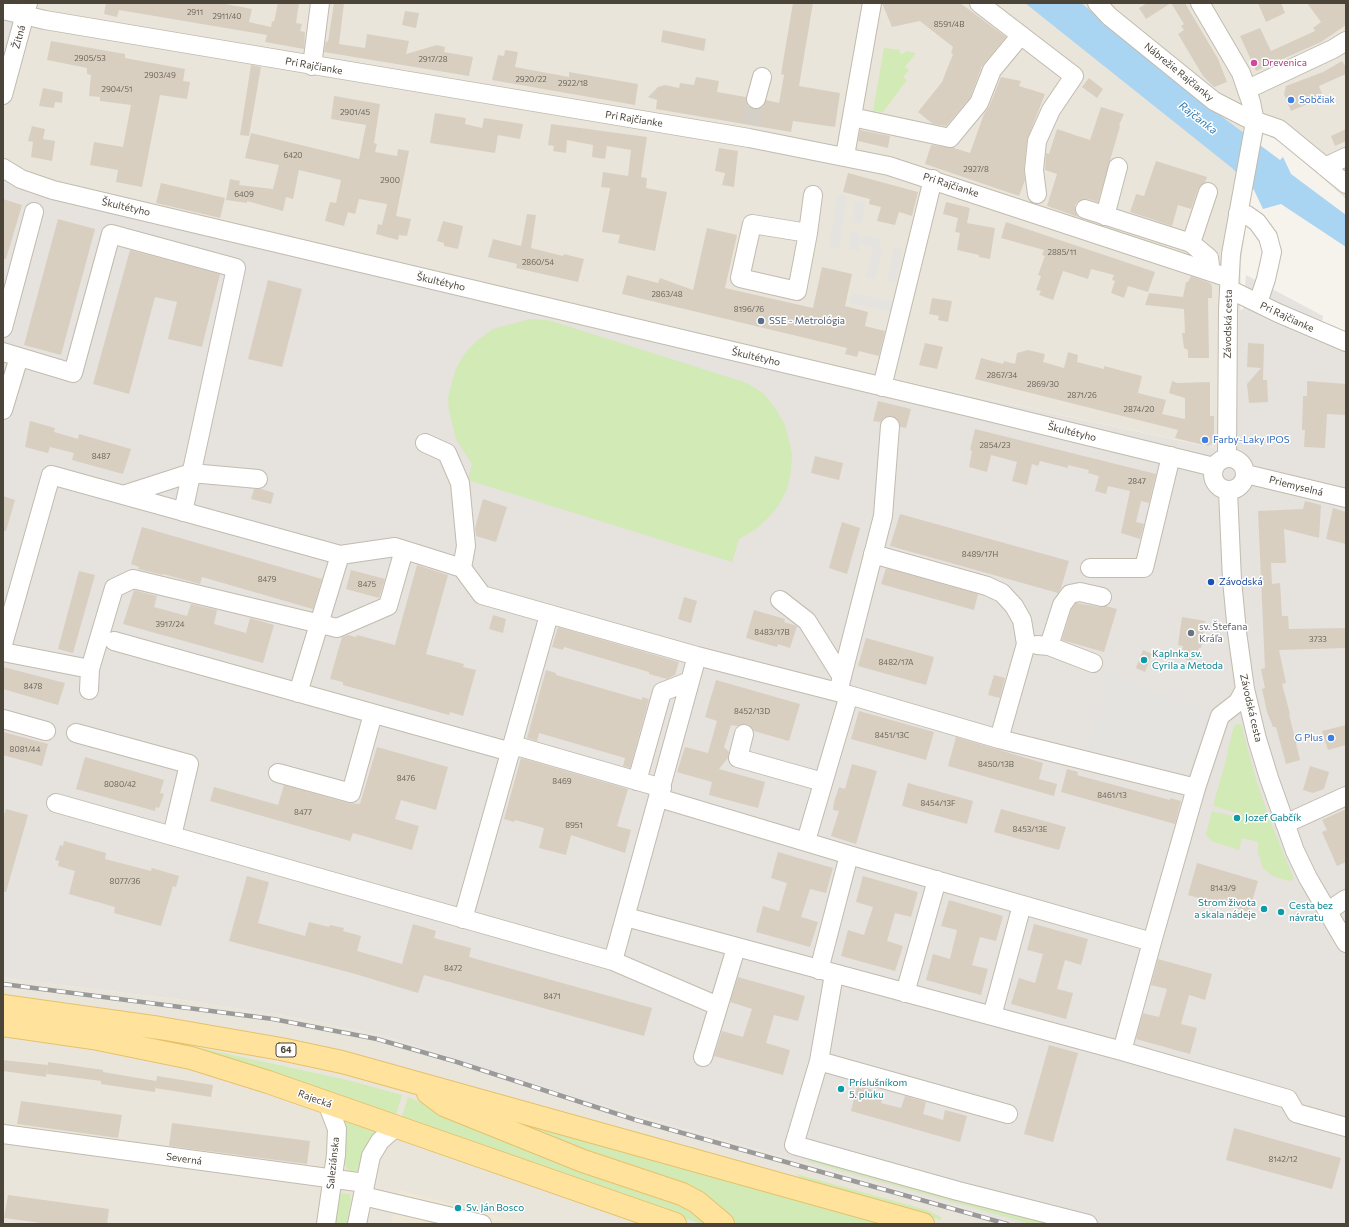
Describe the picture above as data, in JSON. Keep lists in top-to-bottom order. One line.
{"streets":{"main road":["64","Rajecká"],"street":["Žitná","Pri Rajčianke","Nábrežie Rajčianky","Škultétyho","Závodská cesta","Priemyselná","Severná","Saleziánska"]},"crossings":[["Žitná","Pri Rajčianke"],["Pri Rajčianke","Závodská cesta"],["Nábrežie Rajčianky","Závodská cesta"],["Škultétyho","Závodská cesta"],["Škultétyho","Priemyselná"],["Závodská cesta","Priemyselná"],["Rajecká","Saleziánska"],["Severná","Saleziánska"]],"water":["Rajčanka"],"places":["Drevenica","Sobčiak","SSE - Metrológia","Farby-Laky IPOS","Závodská","sv. Štefana Kráľa","Kaplnka sv. Cyrila a Metoda","G Plus","Jozef Gabčík","Strom života a skala nádeje","Cesta bez návratu","Príslušníkom 5. pluku","Sv. Ján Bosco"],"house_numbers":["2911","2911/40","8591/4B","2905/53","2917/28","2903/49","2920/22","2922/18","2904/51","2901/45","6420","2927/8","2900","6409","2885/11","2860/54","2863/48","8196/76","2867/34","2869/30","2871/26","2874/20","2854/23","8487","2847","8489/17H","8479","8475","3917/24","8483/17B","3733","8482/17A","8478","8452/13D","8451/13C","8081/44","8450/13B","8476","8469","8080/42","8461/13","8454/13F","8477","8951","8453/13E","8077/36","8143/9","8472","8471","8142/12"]}
